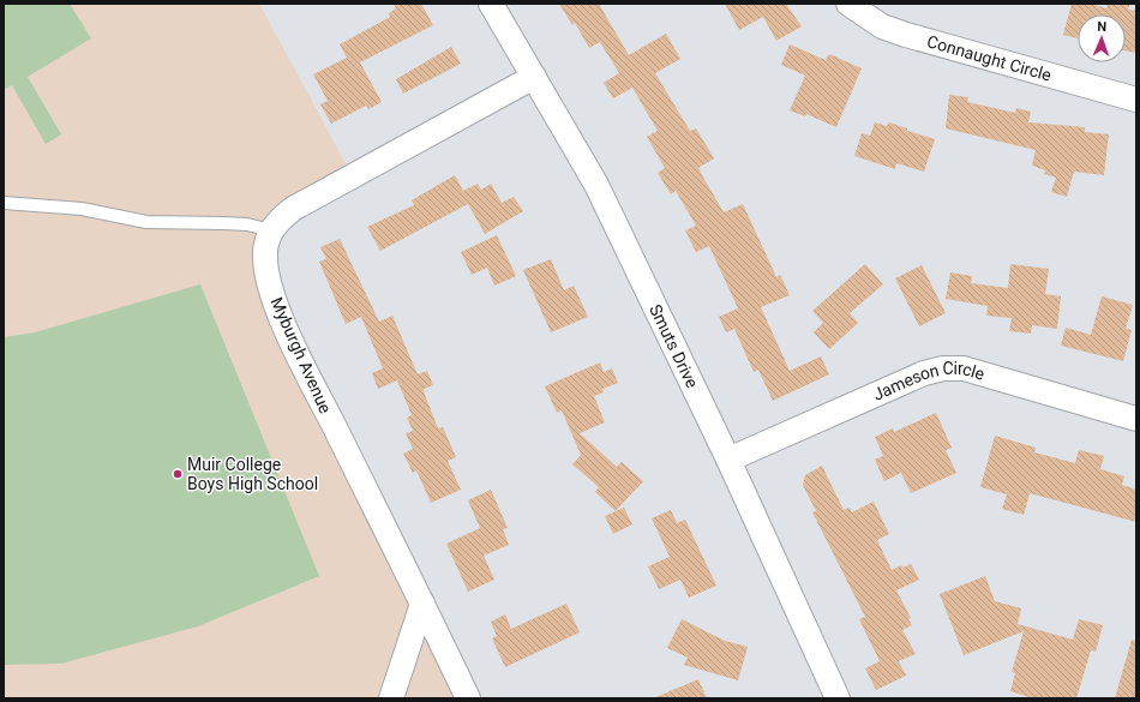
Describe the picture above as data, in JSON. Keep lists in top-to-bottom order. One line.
{"streets":{"street":["Connaught Circle","Smuts Drive","Myburgh Avenue","Jameson Circle"]},"crossings":[["Smuts Drive","Myburgh Avenue"],["Smuts Drive","Jameson Circle"]],"places":["Muir College Boys High School"],"north":"top"}
